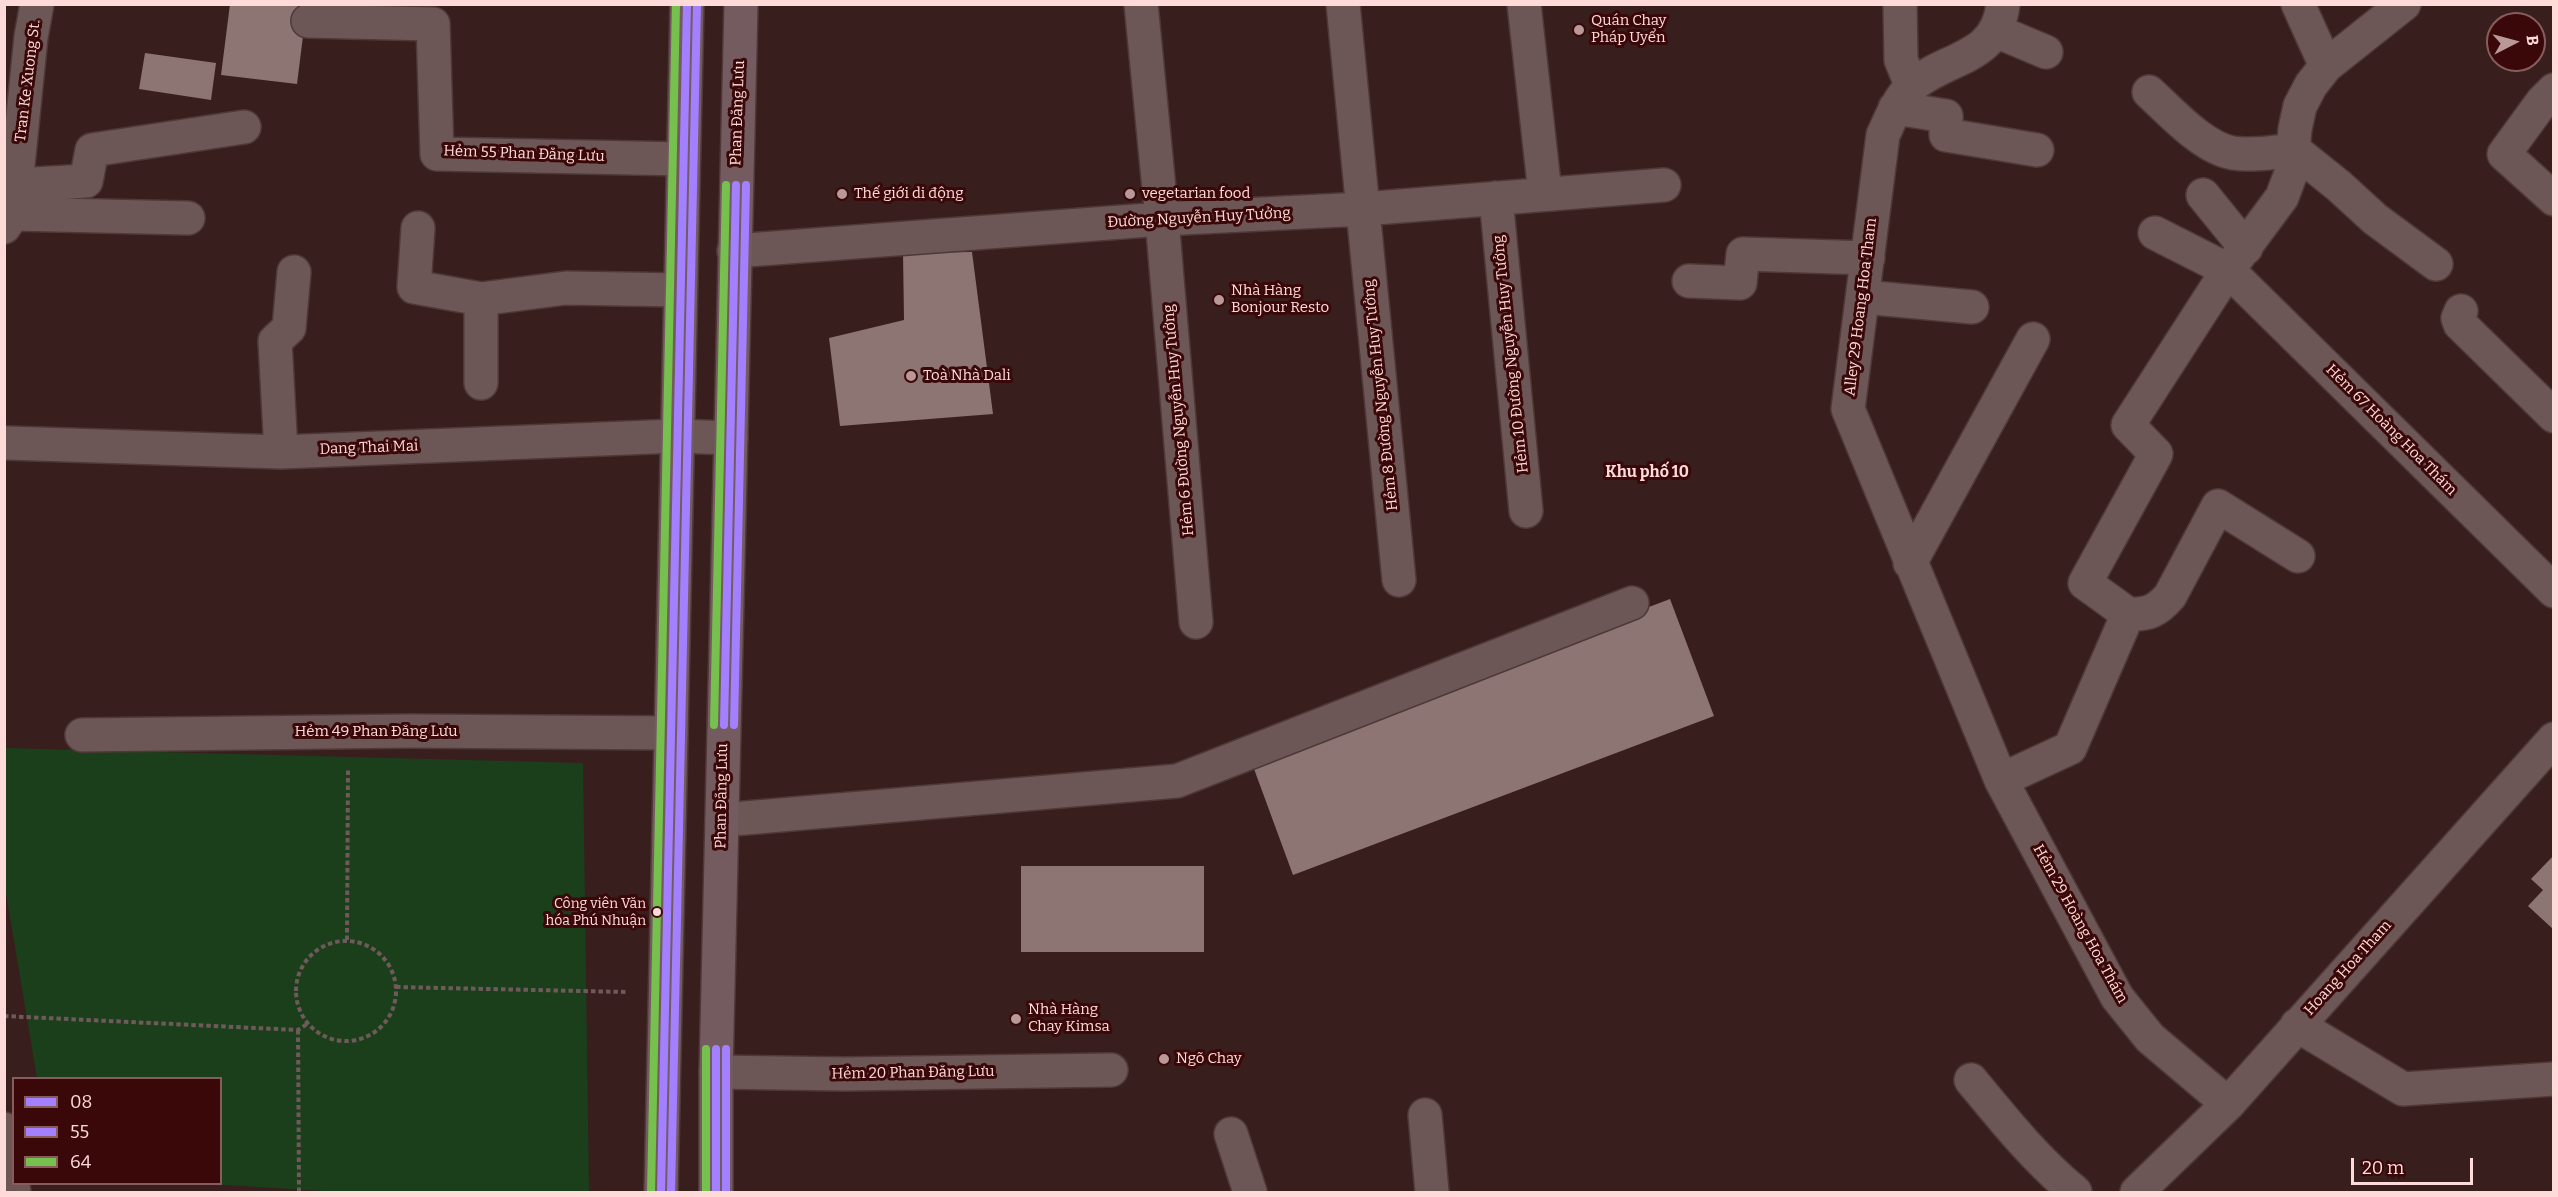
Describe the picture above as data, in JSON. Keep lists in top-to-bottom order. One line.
{"streets":{"main road":["Phan Đăng Lưu"],"street":["Tran Ke Xuong St.","Hẻm 55 Phan Đăng Lưu","Đường Nguyễn Huy Tưởng","Alley 29 Hoang Hoa Tham","Hẻm 10 Đường Nguyễn Huy Tưởng","Hẻm 8 Đường Nguyễn Huy Tưởng","Hẻm 6 Đường Nguyễn Huy Tưởng","Hẻm 67 Hoàng Hoa Thám","Dang Thai Mai","Hẻm 49 Phan Đăng Lưu","Hẻm 29 Hoàng Hoa Thám","Hoang Hoa Tham","Hẻm 20 Phan Đăng Lưu"]},"crossings":[["Phan Đăng Lưu","Đường Nguyễn Huy Tưởng"],["Phan Đăng Lưu","Dang Thai Mai"],["Phan Đăng Lưu","Hẻm 20 Phan Đăng Lưu"],["Đường Nguyễn Huy Tưởng","Hẻm 10 Đường Nguyễn Huy Tưởng"],["Đường Nguyễn Huy Tưởng","Hẻm 8 Đường Nguyễn Huy Tưởng"],["Đường Nguyễn Huy Tưởng","Hẻm 6 Đường Nguyễn Huy Tưởng"],["Alley 29 Hoang Hoa Tham","Hẻm 29 Hoàng Hoa Thám"],["Hẻm 29 Hoàng Hoa Thám","Hoang Hoa Tham"]],"districts":["Khu phố 10"],"places":["Quán Chay Pháp Uyển","Thế giới di động","vegetarian food","Nhà Hàng Bonjour Resto","Toà Nhà Dali","Công viên Văn hóa Phú Nhuận","Nhà Hàng Chay Kimsa","Ngõ Chay"],"lines":["transit line 08","transit line 55","transit line 64"],"legend":["08","55","64"],"scale_bar":"20 m","north":"right"}
